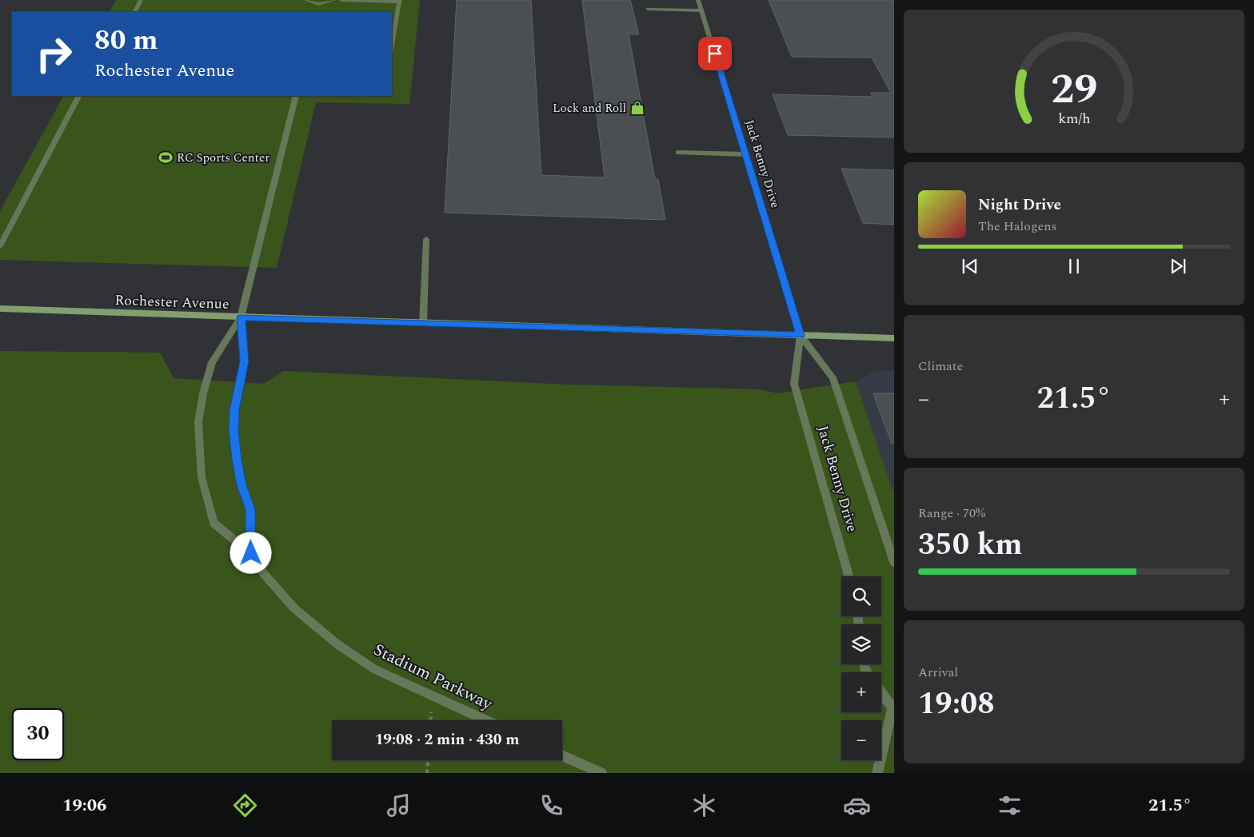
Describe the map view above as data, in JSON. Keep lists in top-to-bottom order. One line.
{"streets":{"main road":["Rochester Avenue"],"street":["Jack Benny Drive","Stadium Parkway"]},"crossings":[["Jack Benny Drive","Rochester Avenue"],["Rochester Avenue","Stadium Parkway"]],"places":{"shop":["Lock and Roll"],"sports":["RC Sports Center"]},"page":{"turn":["80 m","Rochester Avenue"],"song":["Night Drive","The Halogens"],"tile":["Climate",["Range · 70%","350 km"],["Arrival","19:08"]],"heat":["−","21.5°","+"],"map_buttons":["+","−"],"limit":"30","trip":"19:08 · 2 min · 430 m","tabs":["19:06","21.5°"],"gauge":["29","km/h"]}}
